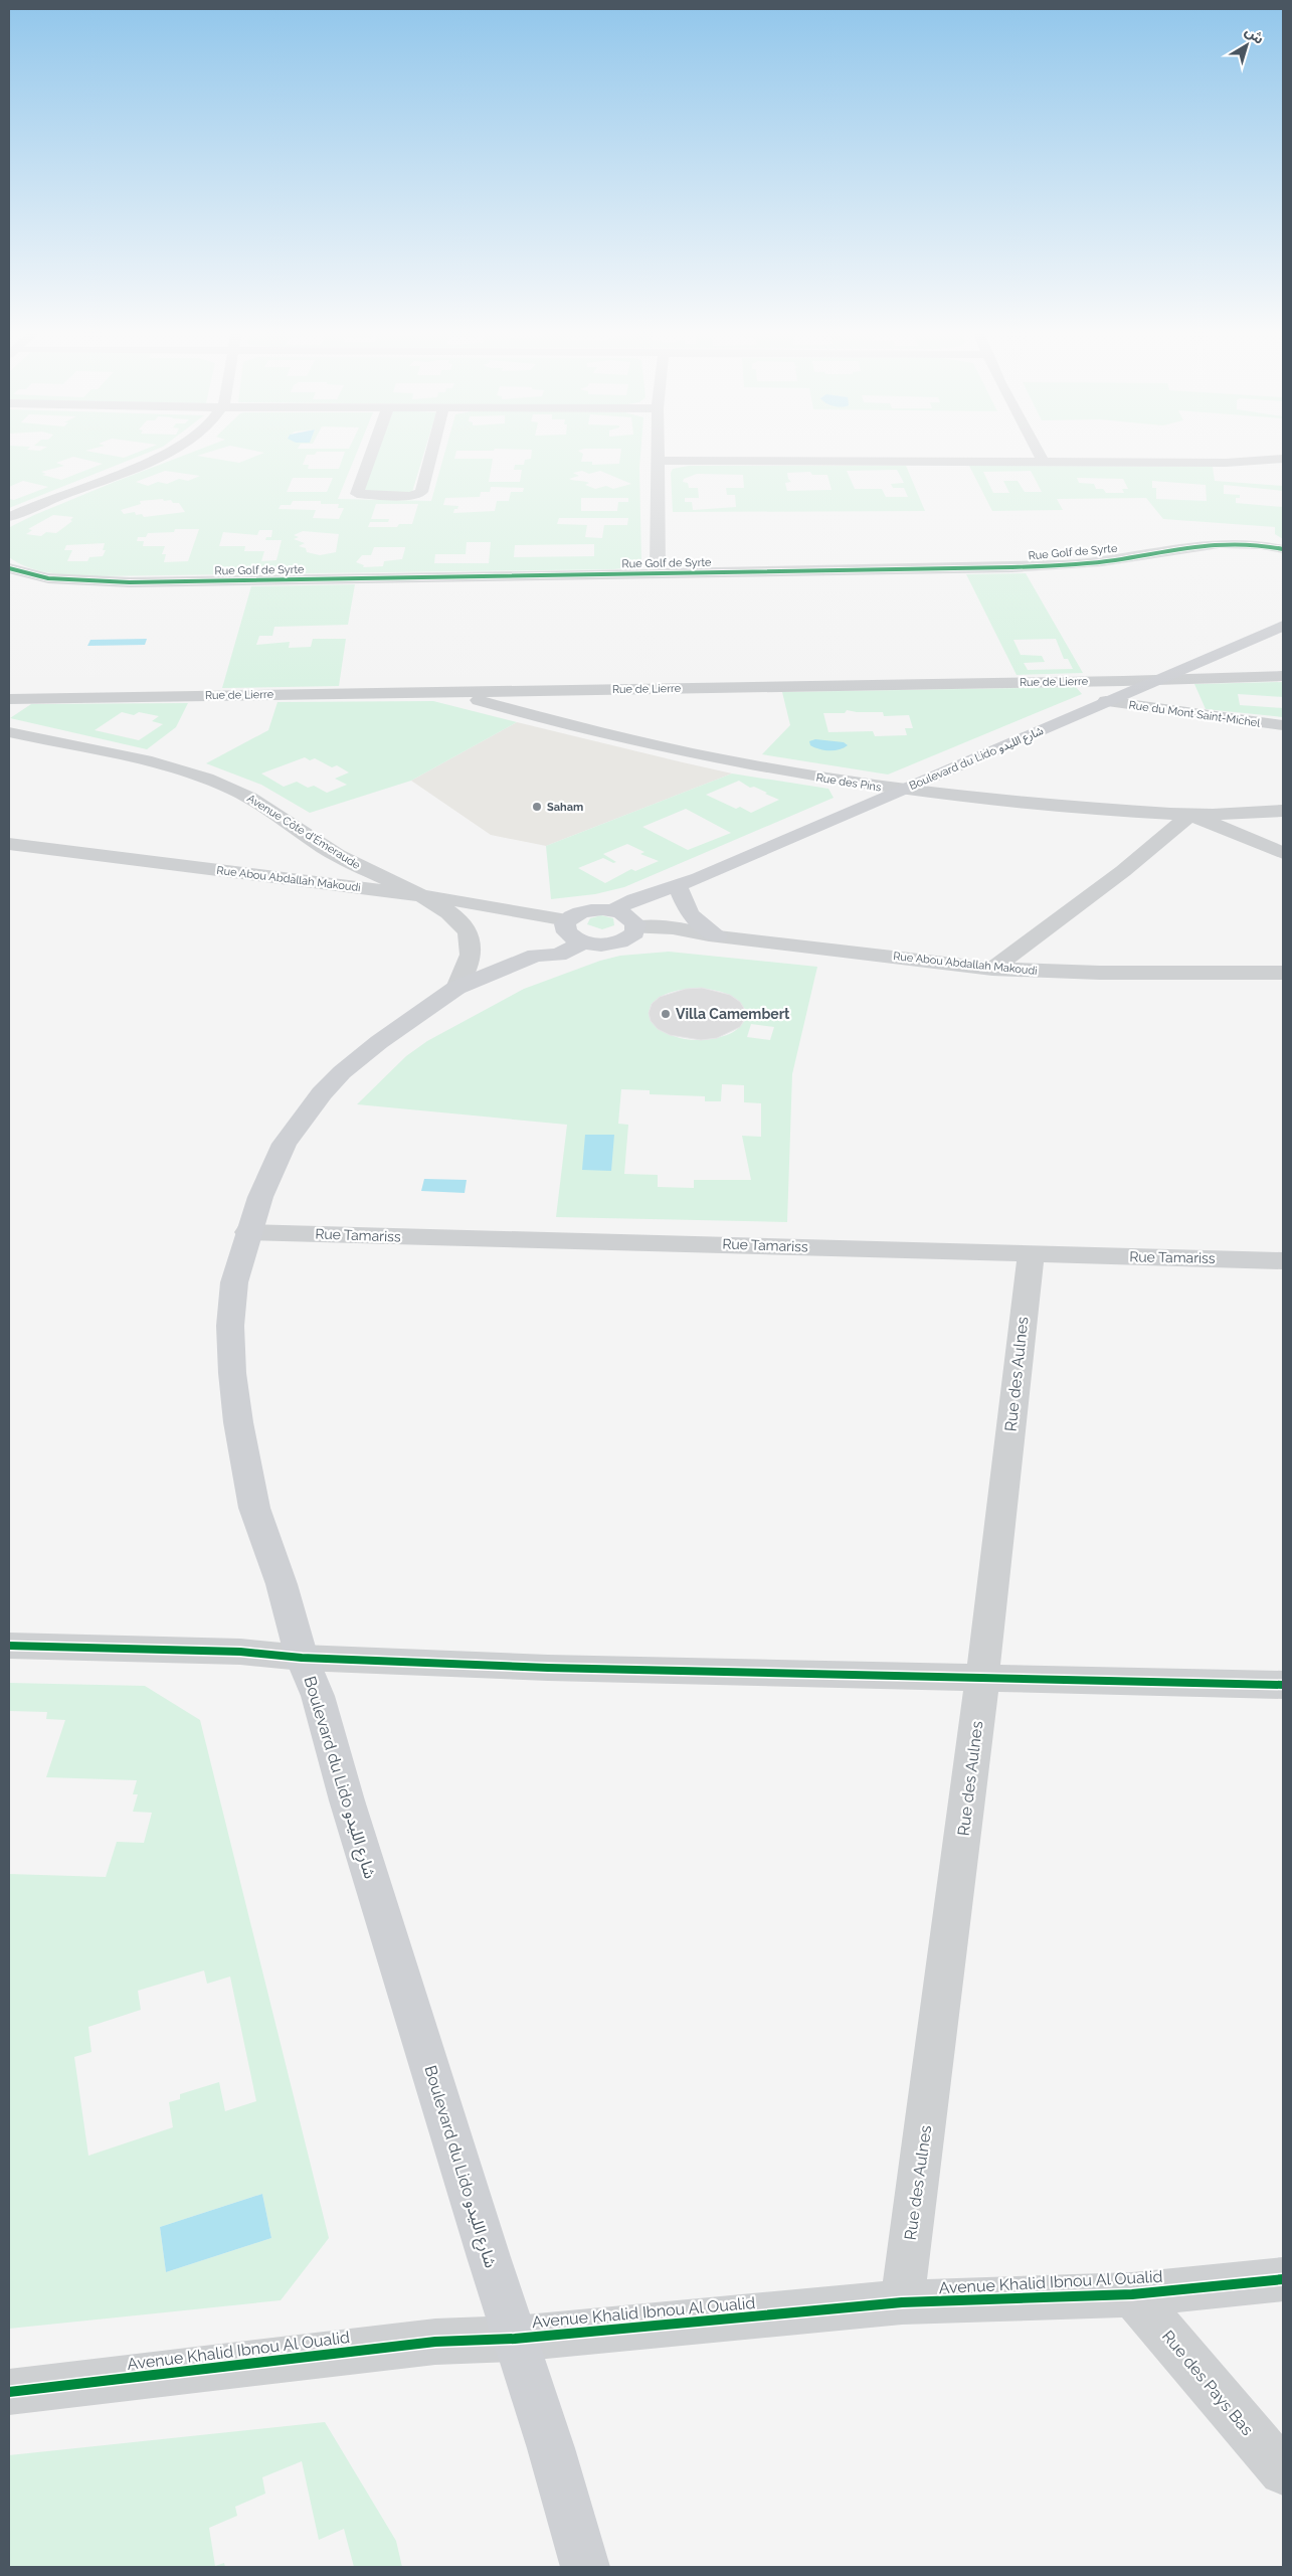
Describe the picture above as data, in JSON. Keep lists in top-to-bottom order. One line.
{"streets":{"main road":["Boulevard du Lido شارع الليدو"],"street":["Rue Golf de Syrte","Rue de Lierre","Rue du Mont Saint-Michel","Rue des Pins","Avenue Côte d'Émeraude","Rue Abou Abdallah Makoudi","Rue Tamariss","Rue des Aulnes","Avenue Khalid Ibnou Al Oualid","Rue des Pays Bas"]},"crossings":[["Rue de Lierre","Boulevard du Lido شارع الليدو"],["Rue de Lierre","Rue des Pins"],["Rue du Mont Saint-Michel","Boulevard du Lido شارع الليدو"],["Boulevard du Lido شارع الليدو","Rue des Pins"],["Boulevard du Lido شارع الليدو","Avenue Côte d'Émeraude"],["Boulevard du Lido شارع الليدو","Rue Abou Abdallah Makoudi"],["Boulevard du Lido شارع الليدو","Rue Tamariss"],["Boulevard du Lido شارع الليدو","Avenue Khalid Ibnou Al Oualid"],["Avenue Côte d'Émeraude","Rue Abou Abdallah Makoudi"],["Rue Tamariss","Rue des Aulnes"],["Rue des Aulnes","Avenue Khalid Ibnou Al Oualid"],["Avenue Khalid Ibnou Al Oualid","Rue des Pays Bas"]],"places":["Saham","Villa Camembert"],"north":"top right"}
